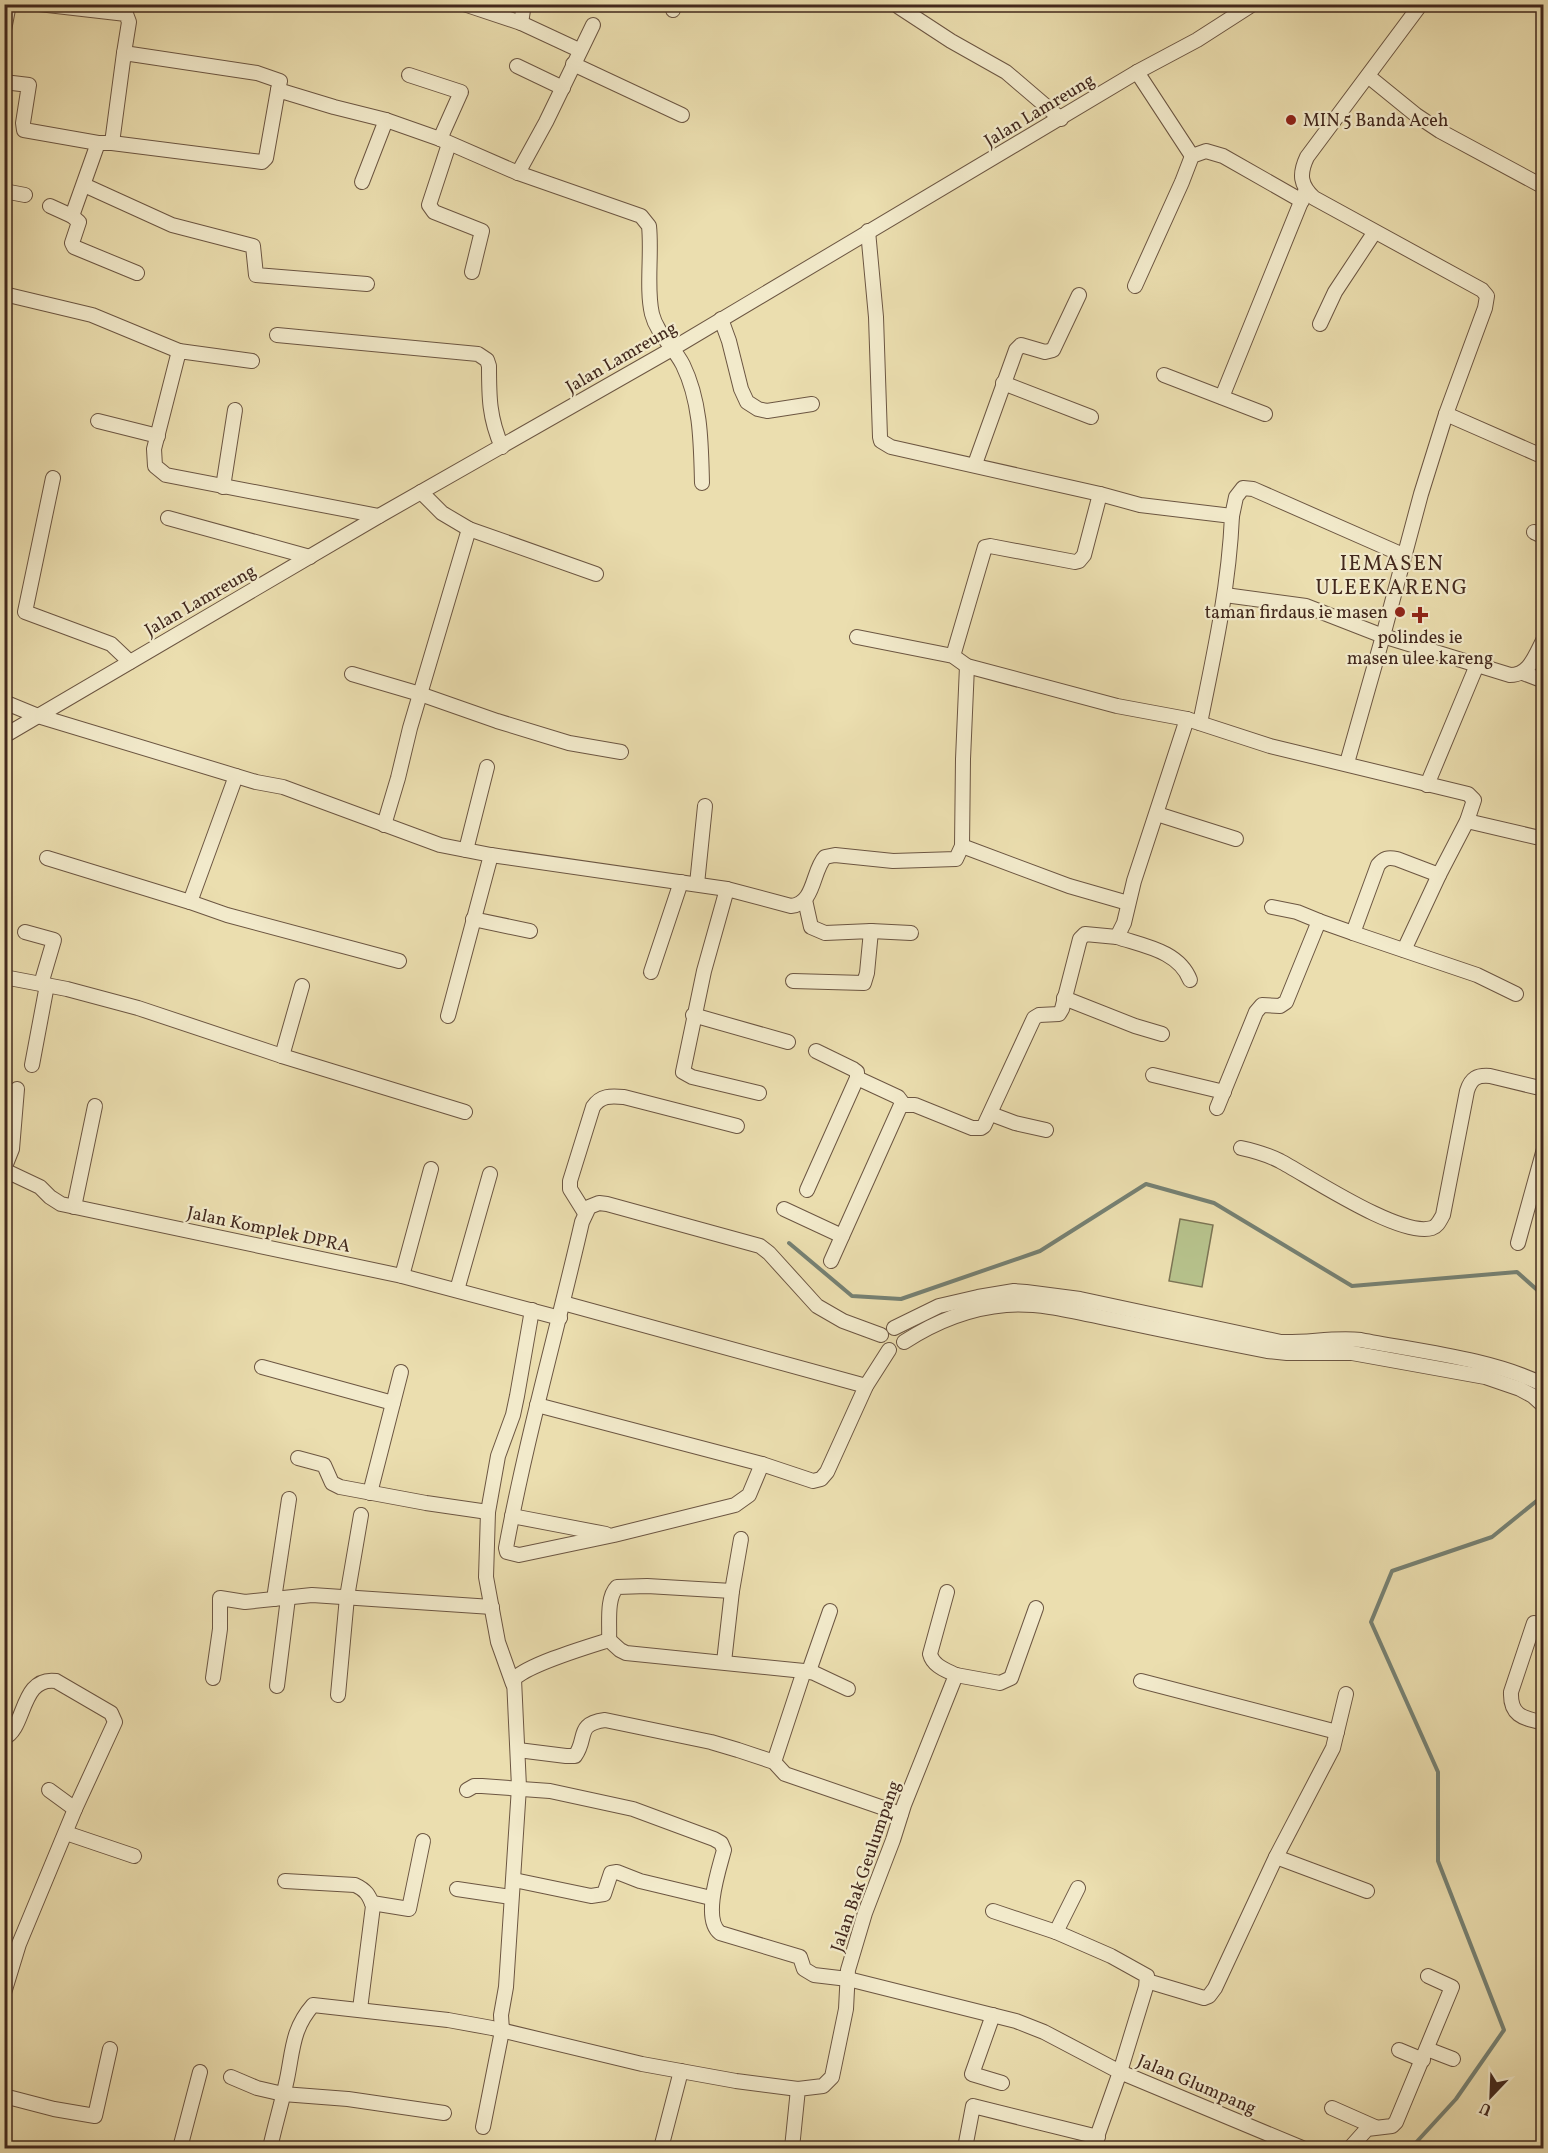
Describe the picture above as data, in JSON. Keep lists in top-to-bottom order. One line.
{"streets":{"street":["Jalan Lamreung","Jalan Komplek DPRA","Jalan Bak Geulumpang","Jalan Glumpang"]},"districts":["IEMASEN ULEEKARENG"],"places":{"other":["MIN 5 Banda Aceh","taman firdaus ie masen"],"health":["polindes ie masen ulee kareng"]},"north":"bottom left"}
